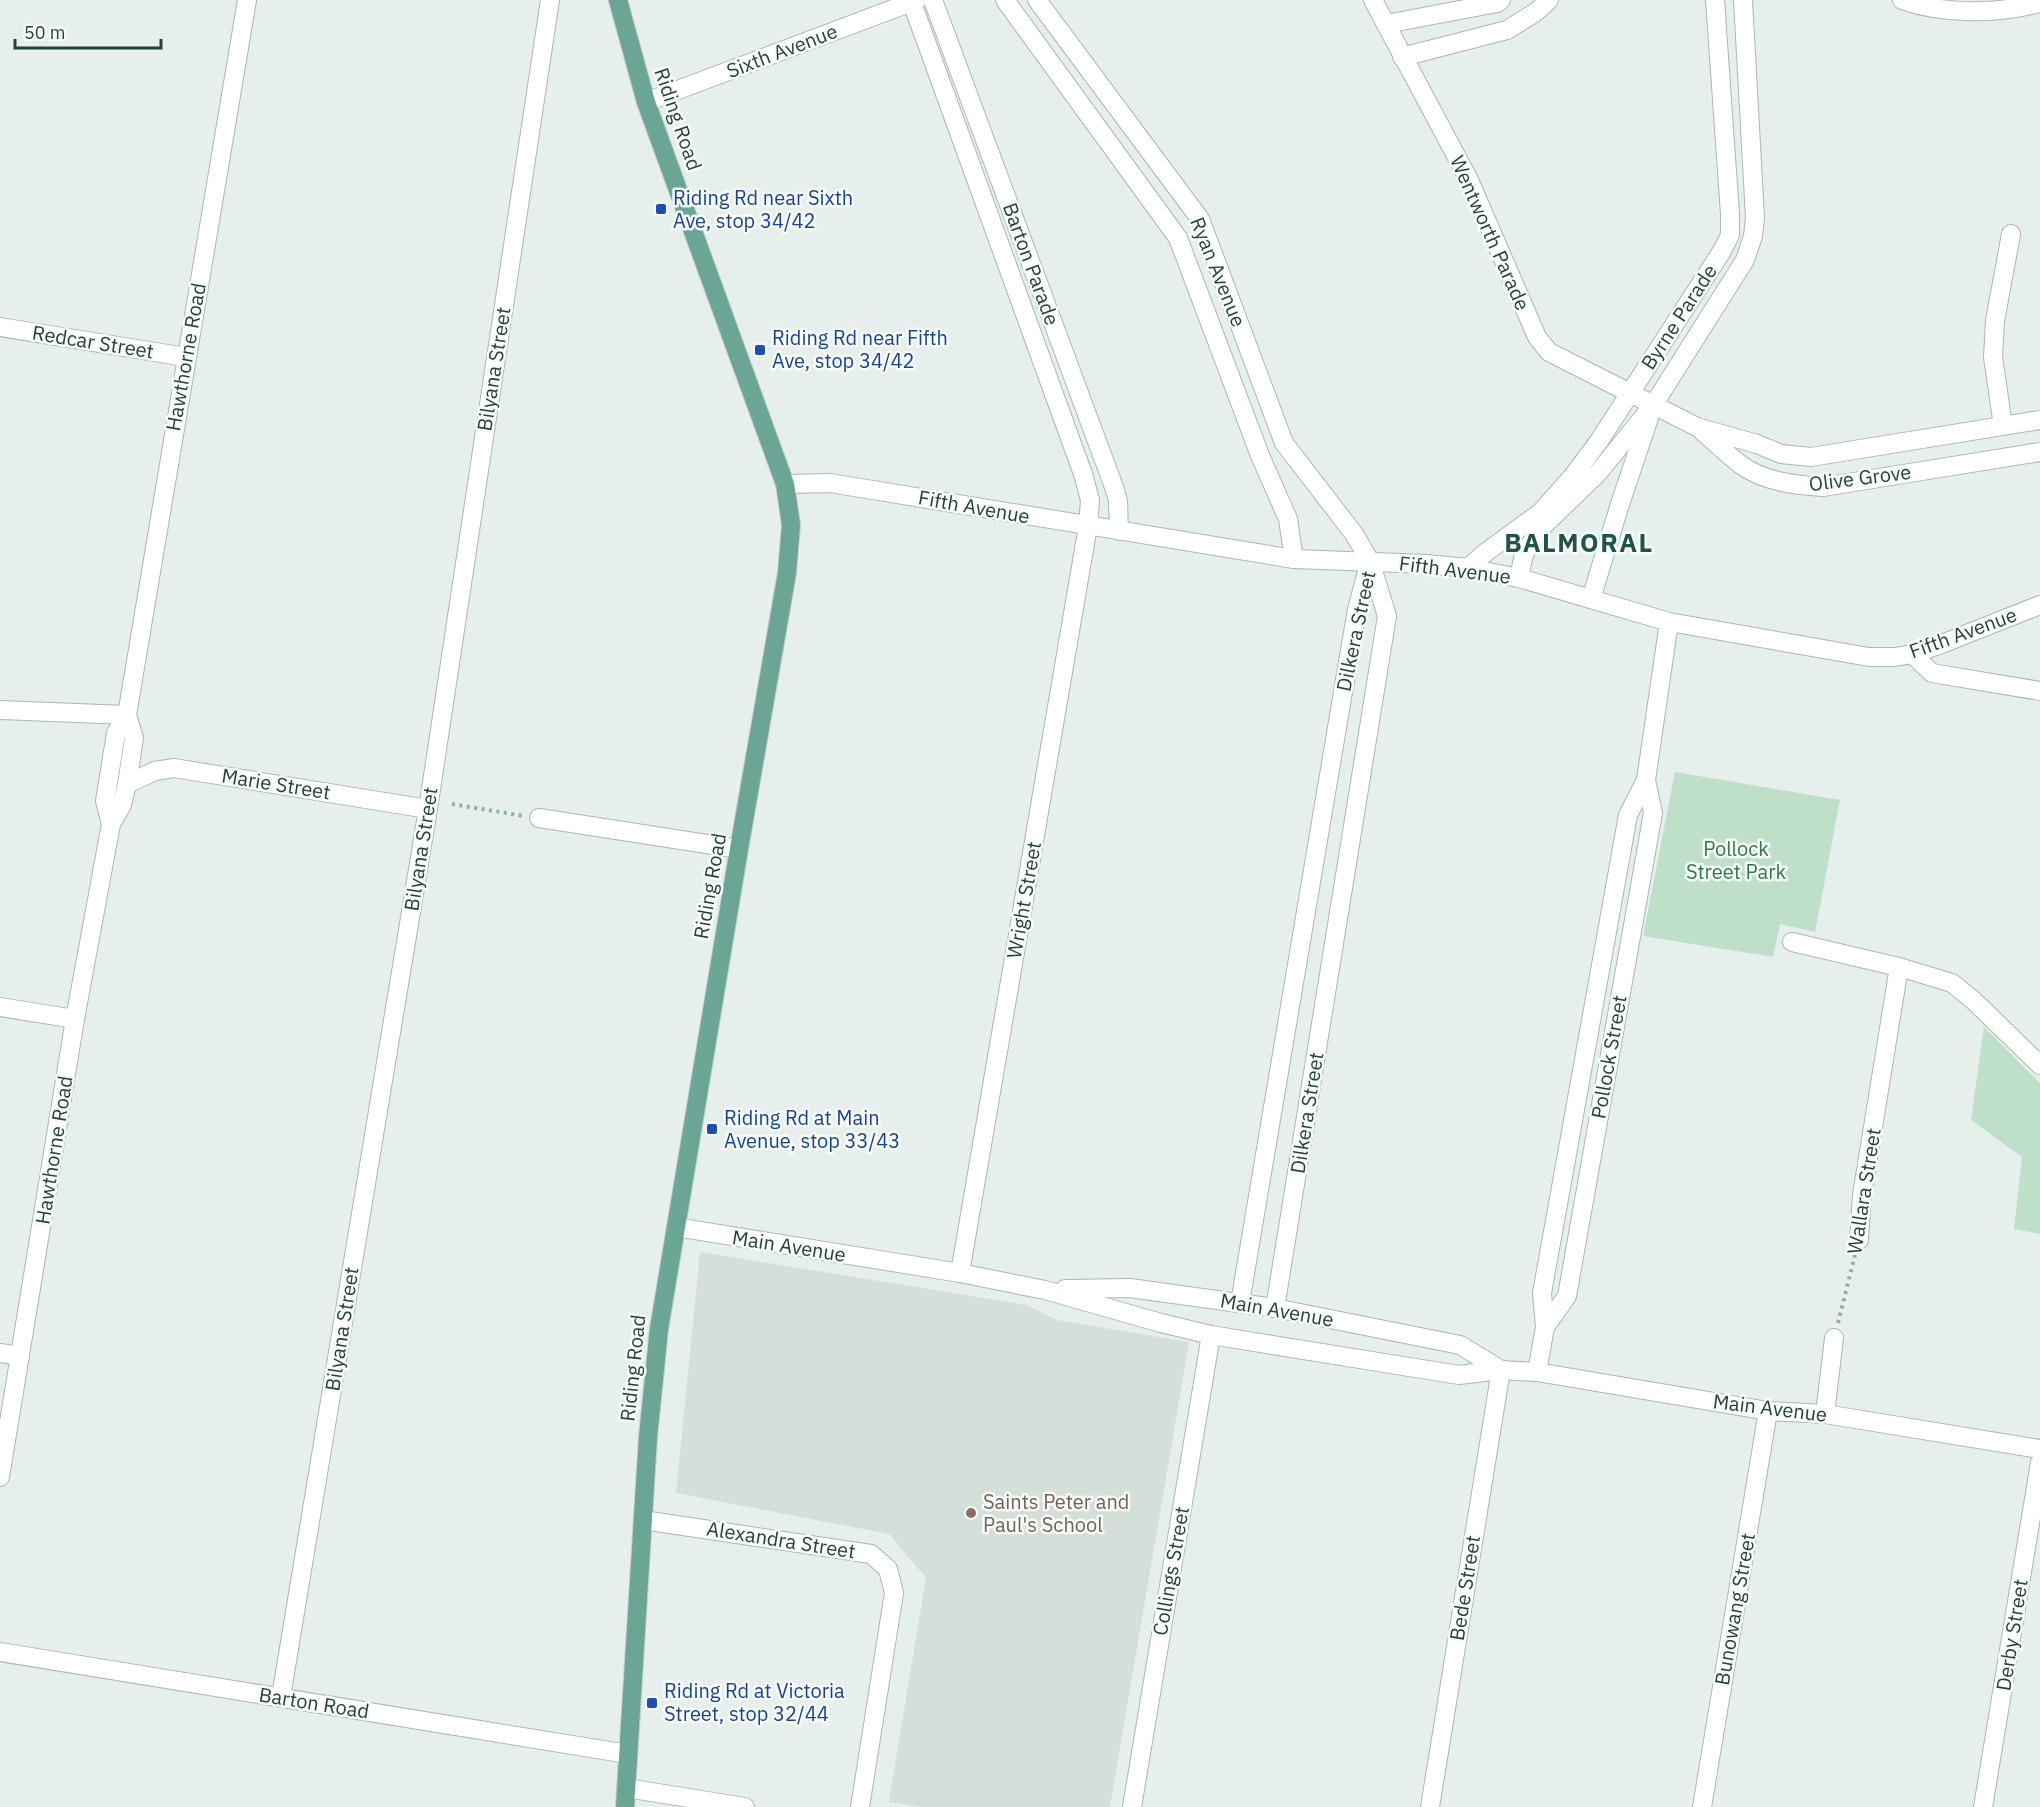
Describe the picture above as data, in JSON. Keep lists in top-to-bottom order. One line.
{"streets":{"main road":["Riding Road"],"street":["Sixth Avenue","Wentworth Parade","Barton Parade","Ryan Avenue","Byrne Parade","Redcar Street","Hawthorne Road","Bilyana Street","Olive Grove","Fifth Avenue","Dilkera Street","Marie Street","Wright Street","Pollock Street","Wallara Street","Main Avenue","Alexandra Street","Collings Street","Bede Street","Bunowang Street","Derby Street","Barton Road"]},"crossings":[["Sixth Avenue","Riding Road"],["Sixth Avenue","Barton Parade"],["Riding Road","Fifth Avenue"],["Riding Road","Main Avenue"],["Riding Road","Alexandra Street"],["Riding Road","Barton Road"],["Wentworth Parade","Byrne Parade"],["Wentworth Parade","Olive Grove"],["Barton Parade","Fifth Avenue"],["Barton Parade","Wright Street"],["Ryan Avenue","Fifth Avenue"],["Ryan Avenue","Dilkera Street"],["Byrne Parade","Olive Grove"],["Byrne Parade","Fifth Avenue"],["Redcar Street","Hawthorne Road"],["Hawthorne Road","Marie Street"],["Bilyana Street","Marie Street"],["Bilyana Street","Barton Road"],["Fifth Avenue","Dilkera Street"],["Fifth Avenue","Wright Street"],["Fifth Avenue","Pollock Street"],["Dilkera Street","Main Avenue"],["Wright Street","Main Avenue"],["Pollock Street","Main Avenue"],["Main Avenue","Collings Street"],["Main Avenue","Bede Street"],["Main Avenue","Bunowang Street"]],"districts":["BALMORAL"],"parks":["Pollock Street Park"],"places":{"transit":["Riding Rd near Sixth Ave, stop 34/42","Riding Rd near Fifth Ave, stop 34/42","Riding Rd at Main Avenue, stop 33/43","Riding Rd at Victoria Street, stop 32/44"],"other":["Saints Peter and Paul's School"]},"scale_bar":"50 m"}
